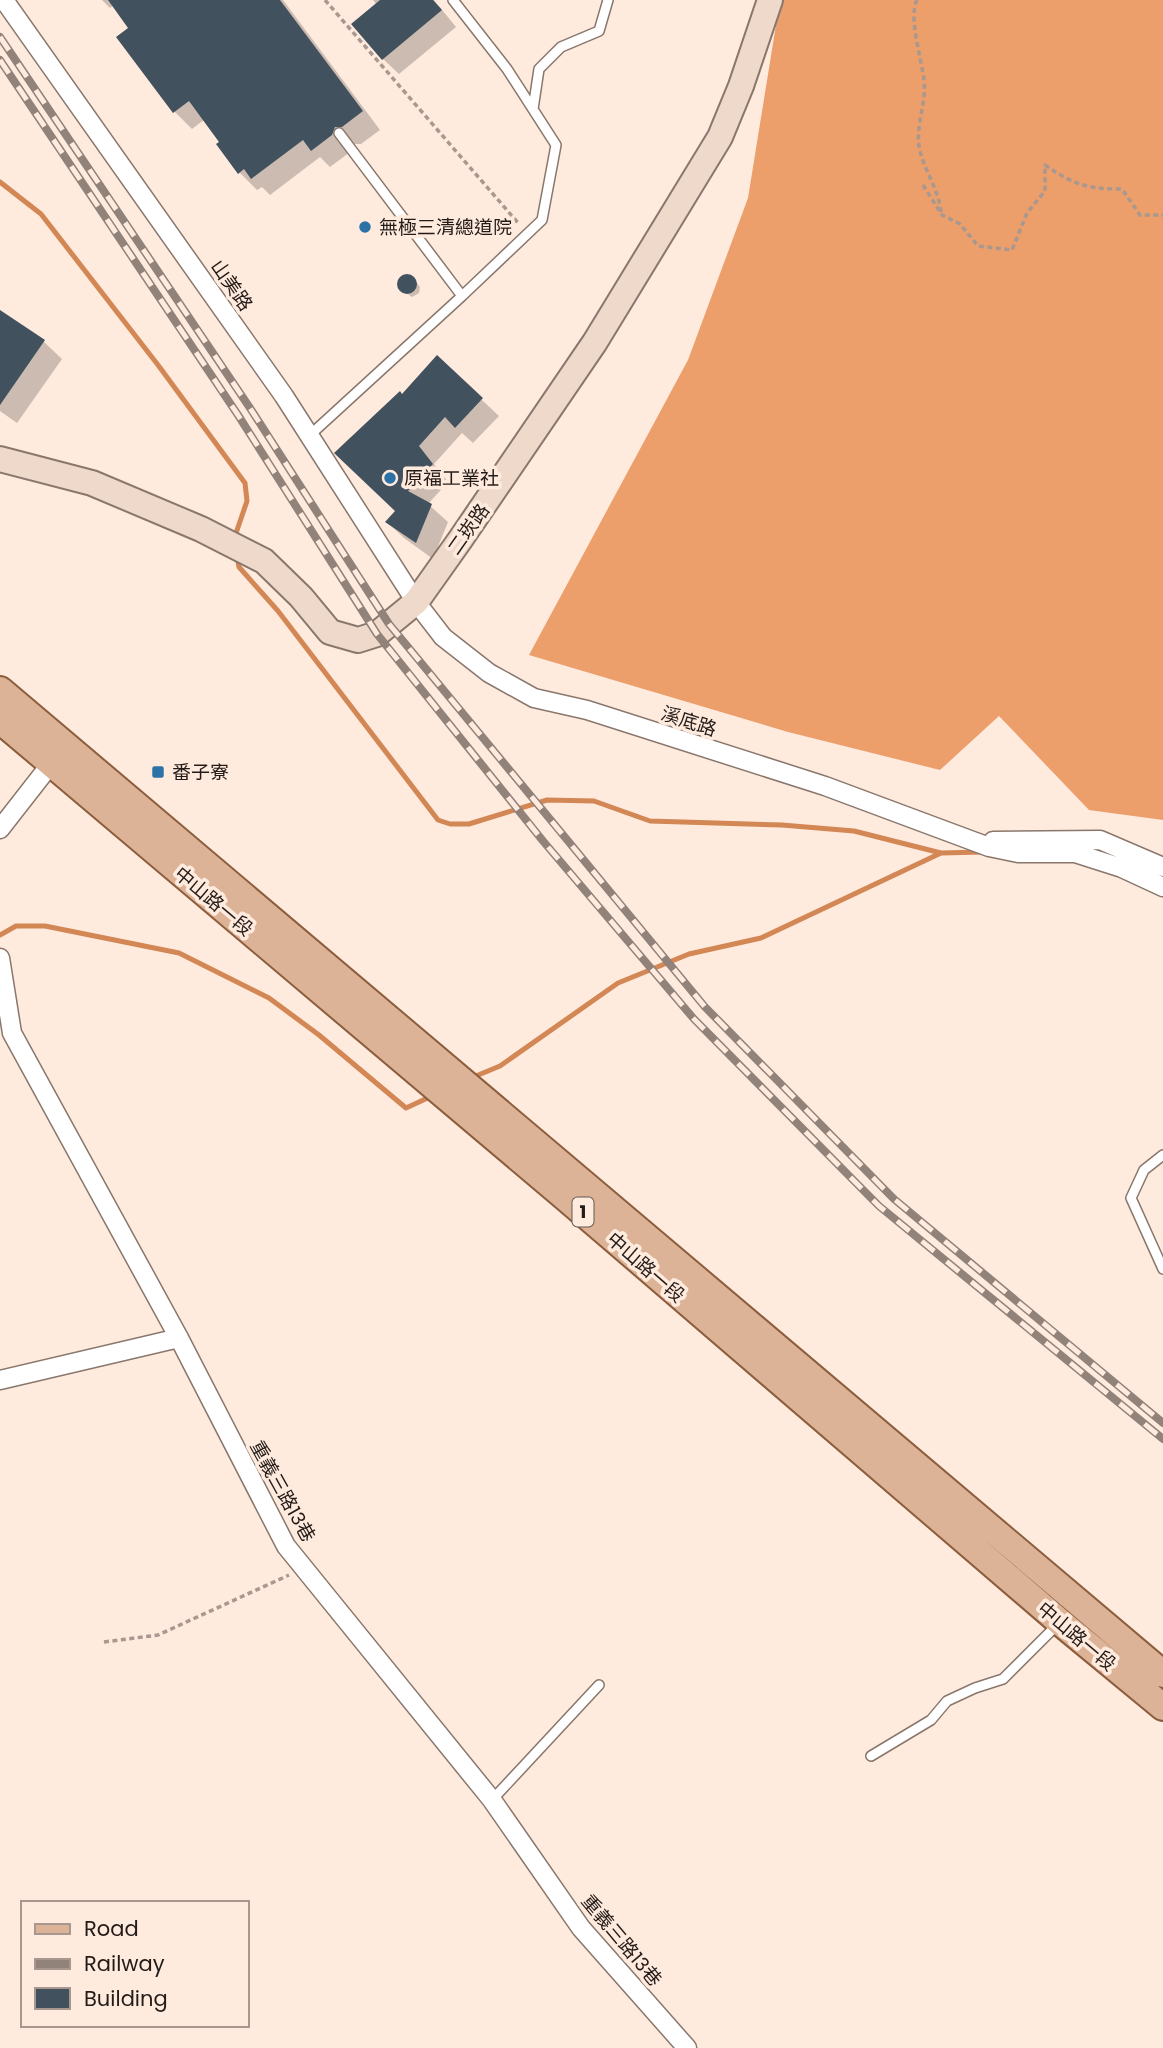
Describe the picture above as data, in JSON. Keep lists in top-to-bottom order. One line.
{"streets":{"main road":["中山路一段","1"],"street":["山美路","二崁路","溪底路","重義三路13巷"]},"crossings":[["山美路","二崁路"],["山美路","溪底路"],["二崁路","溪底路"]],"places":{"other":["無極三清總道院","原福工業社"],"transit":["番子寮"]},"legend":["Road","Railway","Building"]}
